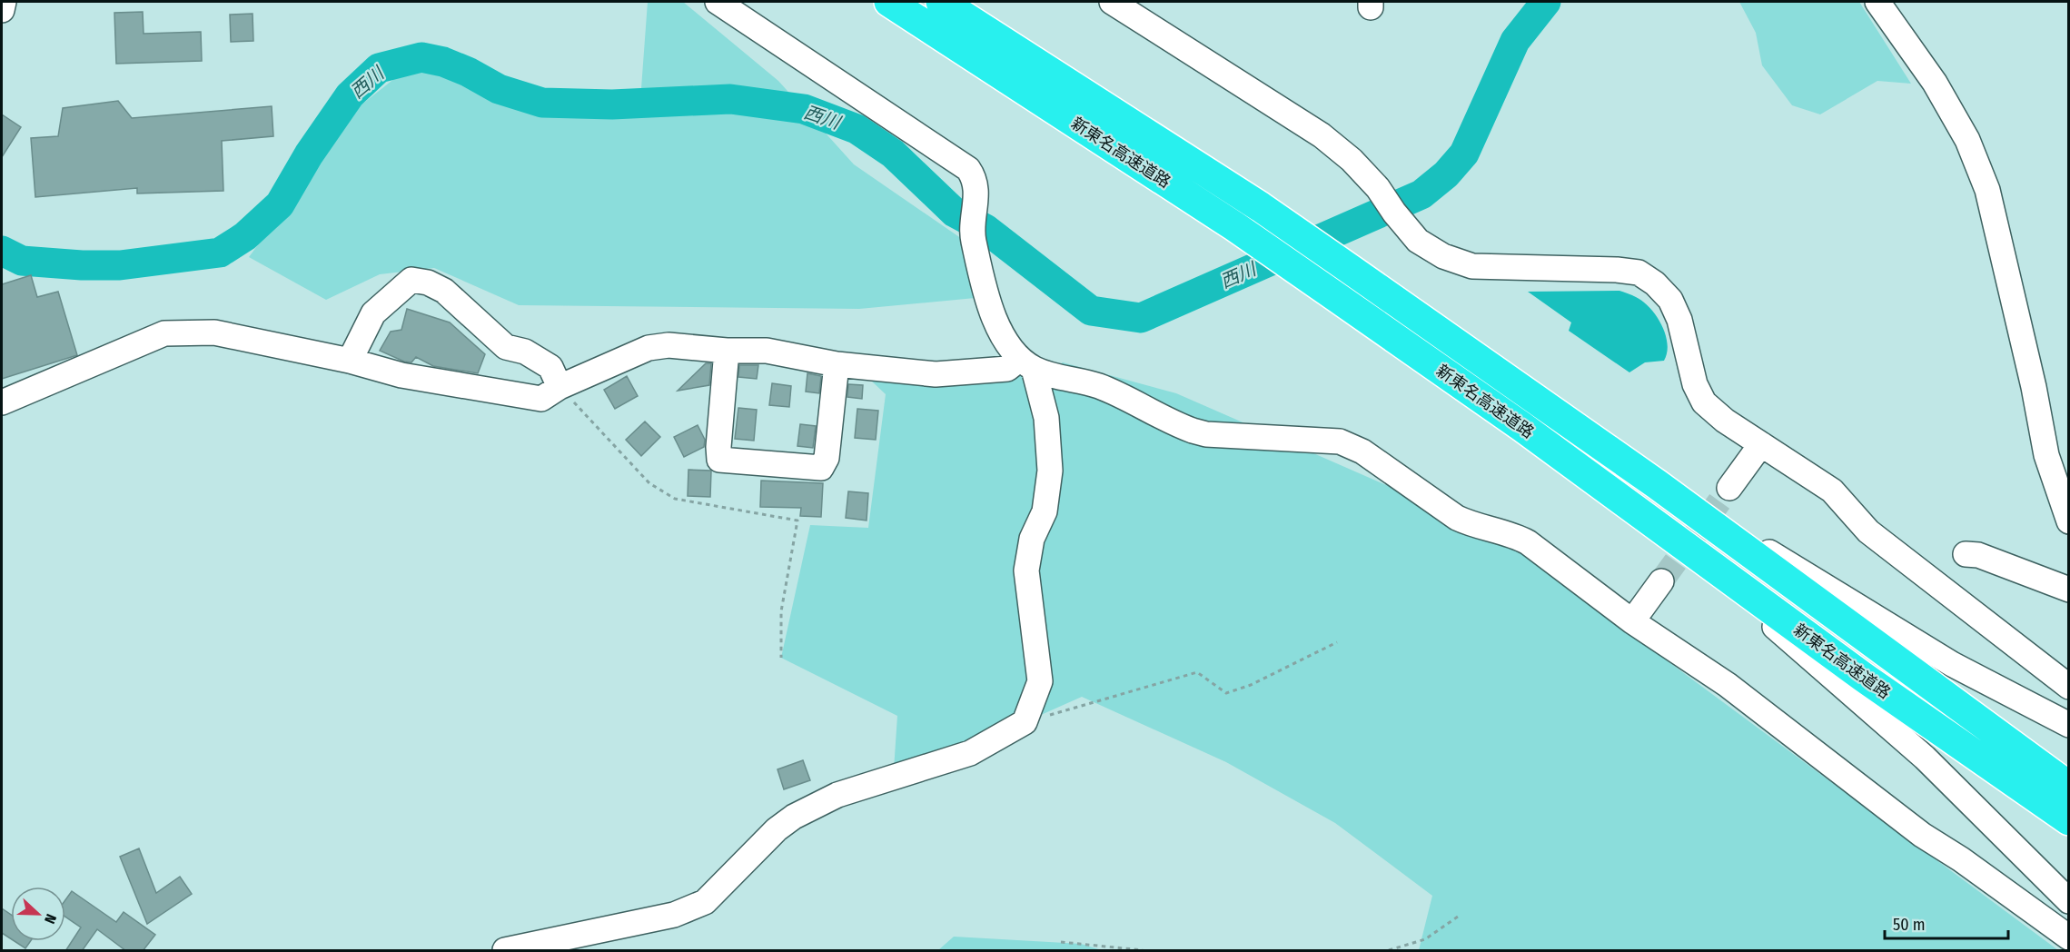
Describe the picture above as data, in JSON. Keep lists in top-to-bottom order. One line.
{"streets":{"highway":["新東名高速道路"]},"water":["西川"],"scale_bar":"50 m","north":"right"}
